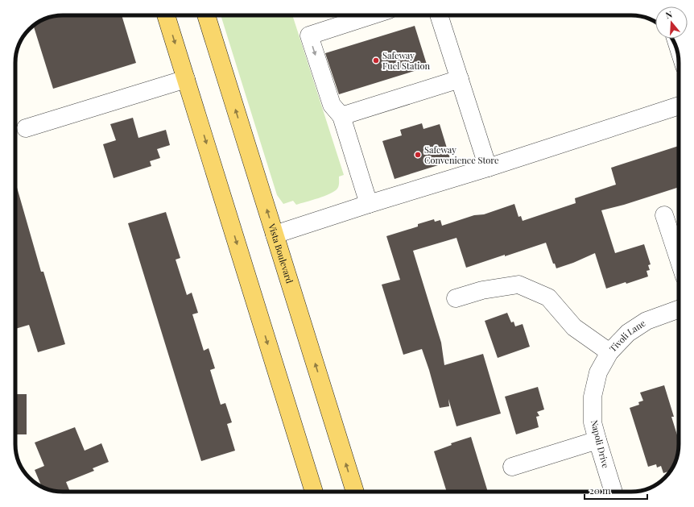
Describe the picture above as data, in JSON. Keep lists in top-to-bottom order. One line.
{"streets":{"main road":["Vista Boulevard"],"street":["Tivoli Lane","Napoli Drive"]},"crossings":[["Tivoli Lane","Napoli Drive"]],"places":["Safeway Fuel Station","Safeway Convenience Store"],"scale_bar":"20 m","north":"top"}
